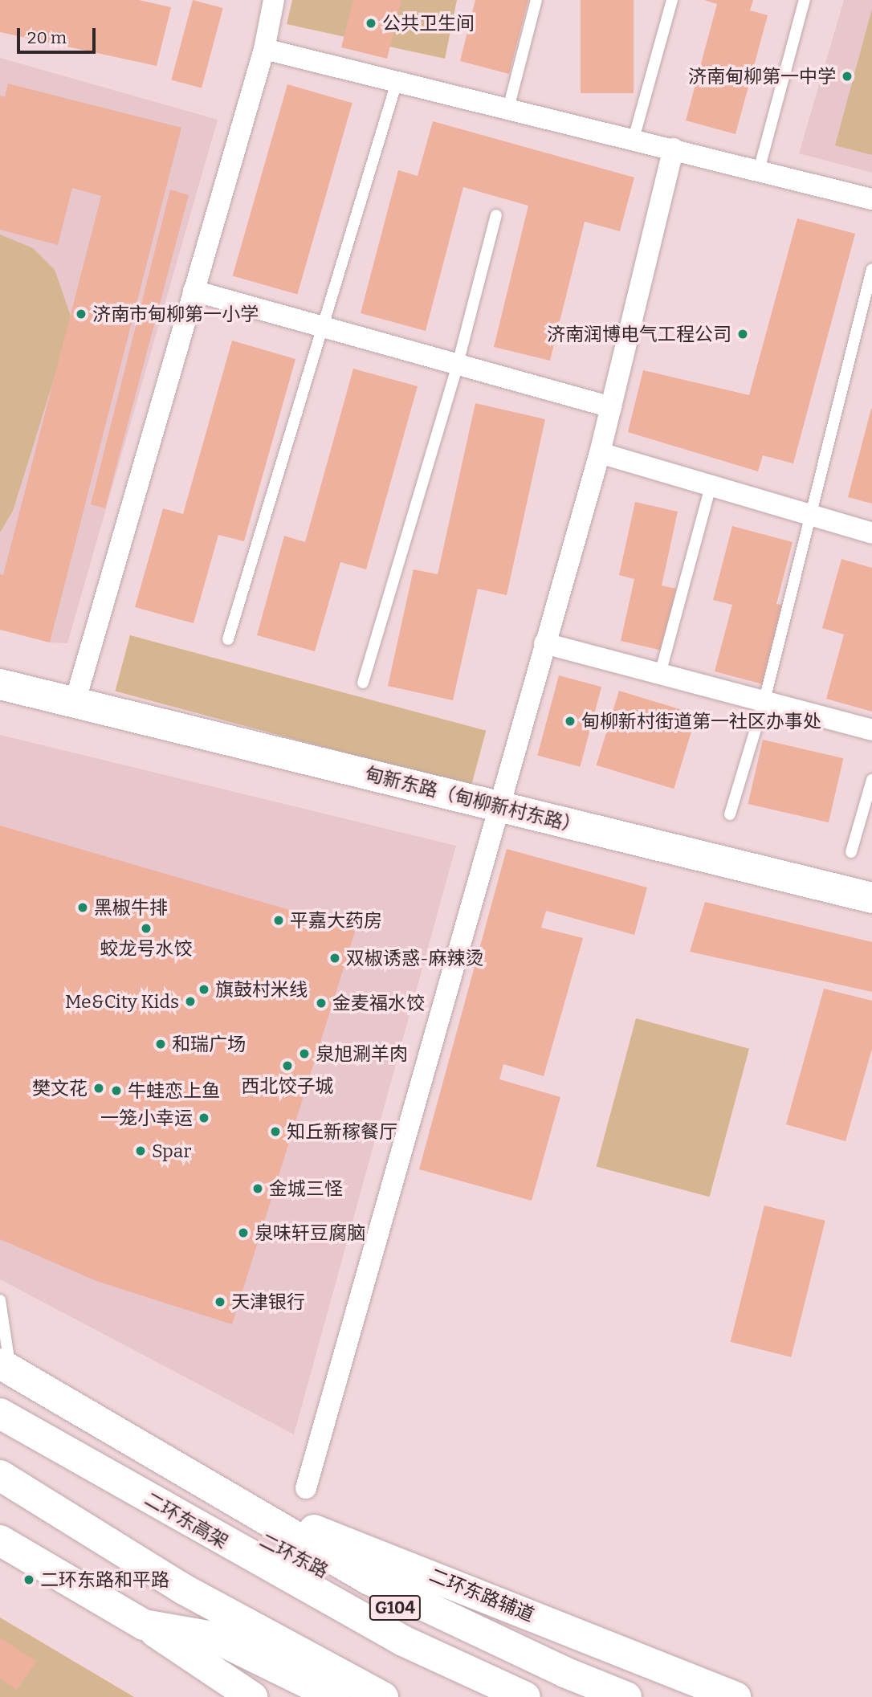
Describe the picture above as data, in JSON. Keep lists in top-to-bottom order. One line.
{"streets":{"main road":["甸新东路（甸柳新村东路）","二环东高架","二环东路","二环东路辅道","G104"]},"crossings":[["二环东路","二环东路辅道"]],"places":["公共卫生间","济南甸柳第一中学","济南市甸柳第一小学","济南润博电气工程公司","甸柳新村街道第一社区办事处","黑椒牛排","平嘉大药房","蛟龙号水饺","双椒诱惑-麻辣烫","旗鼓村米线","Me&City Kids","金麦福水饺","和瑞广场","泉旭涮羊肉","西北饺子城","樊文花","牛蛙恋上鱼","一笼小幸运","知丘新稼餐厅","Spar","金城三怪","泉味轩豆腐脑","天津银行","二环东路和平路"],"scale_bar":"20 m"}
